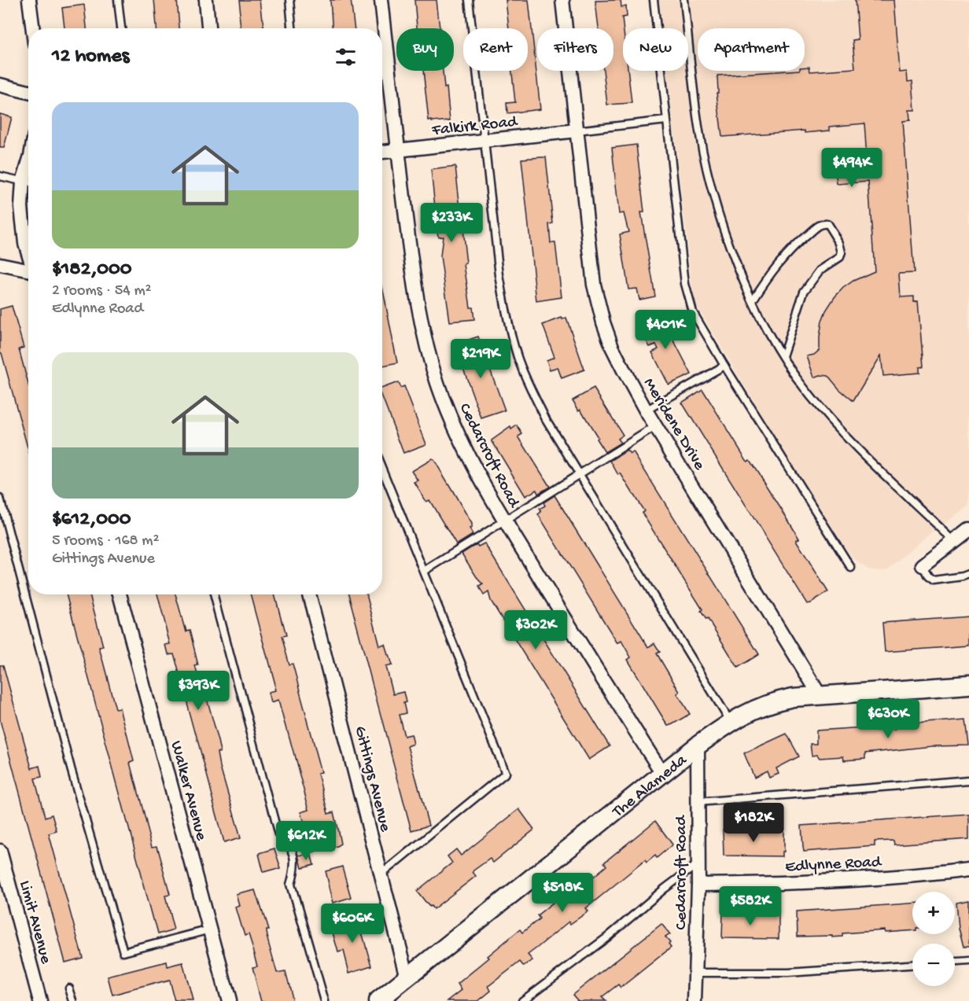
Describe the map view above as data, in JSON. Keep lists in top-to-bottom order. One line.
{"streets":{"street":["Falkirk Road","Meridene Drive","Cedarcroft Road","Gittings Avenue","The Alameda","Walker Avenue","Edlynne Road","Limit Avenue"]},"crossings":[["Falkirk Road","Meridene Drive"],["Falkirk Road","Cedarcroft Road"],["Meridene Drive","The Alameda"],["Cedarcroft Road","The Alameda"],["Cedarcroft Road","Edlynne Road"],["Gittings Avenue","The Alameda"]],"page":{"chip":["Buy","Rent","Filters","New","Apartment"],"heading":"12 homes","list":[{"name":"$182,000","note":"2 rooms · 54 m² · Edlynne Road"},{"name":"$612,000","note":"5 rooms · 168 m² · Gittings Avenue"}],"price":["$494K","$233K","$401K","$219K","$302K","$393K","$630K","$182K","$612K","$518K","$582K","$606K"],"map_buttons":["+","−"]}}
